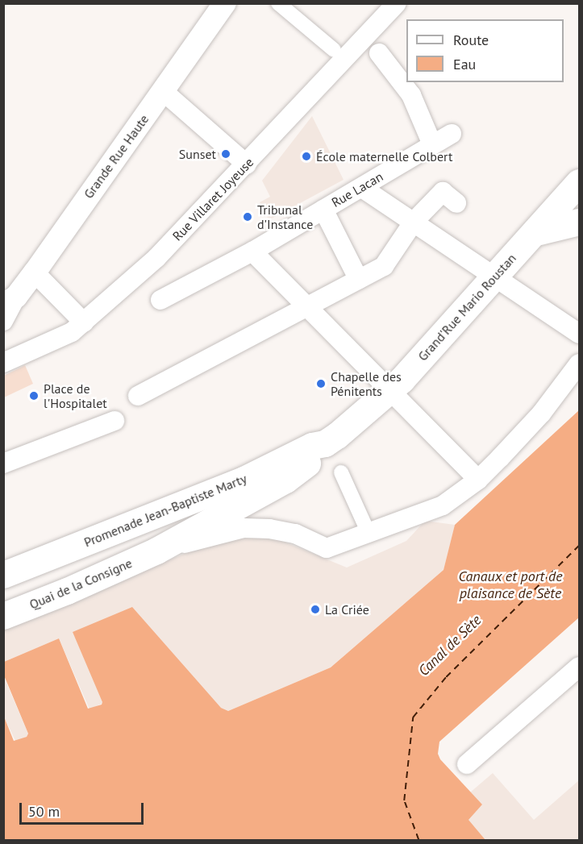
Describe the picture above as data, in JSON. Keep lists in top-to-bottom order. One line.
{"streets":{"main road":["Grand'Rue Mario Roustan","Promenade Jean-Baptiste Marty","Quai de la Consigne"],"street":["Grande Rue Haute","Rue Lacan","Rue Villaret Joyeuse"]},"crossings":[["Grand'Rue Mario Roustan","Promenade Jean-Baptiste Marty"],["Grand'Rue Mario Roustan","Quai de la Consigne"],["Promenade Jean-Baptiste Marty","Quai de la Consigne"]],"water":["Canaux et port de plaisance de Sète","Canal de Sète"],"places":["Sunset","École maternelle Colbert","Tribunal d'Instance","Chapelle des Pénitents","Place de l'Hospitalet","La Criée"],"legend":["Route","Eau"],"scale_bar":"50 m"}
